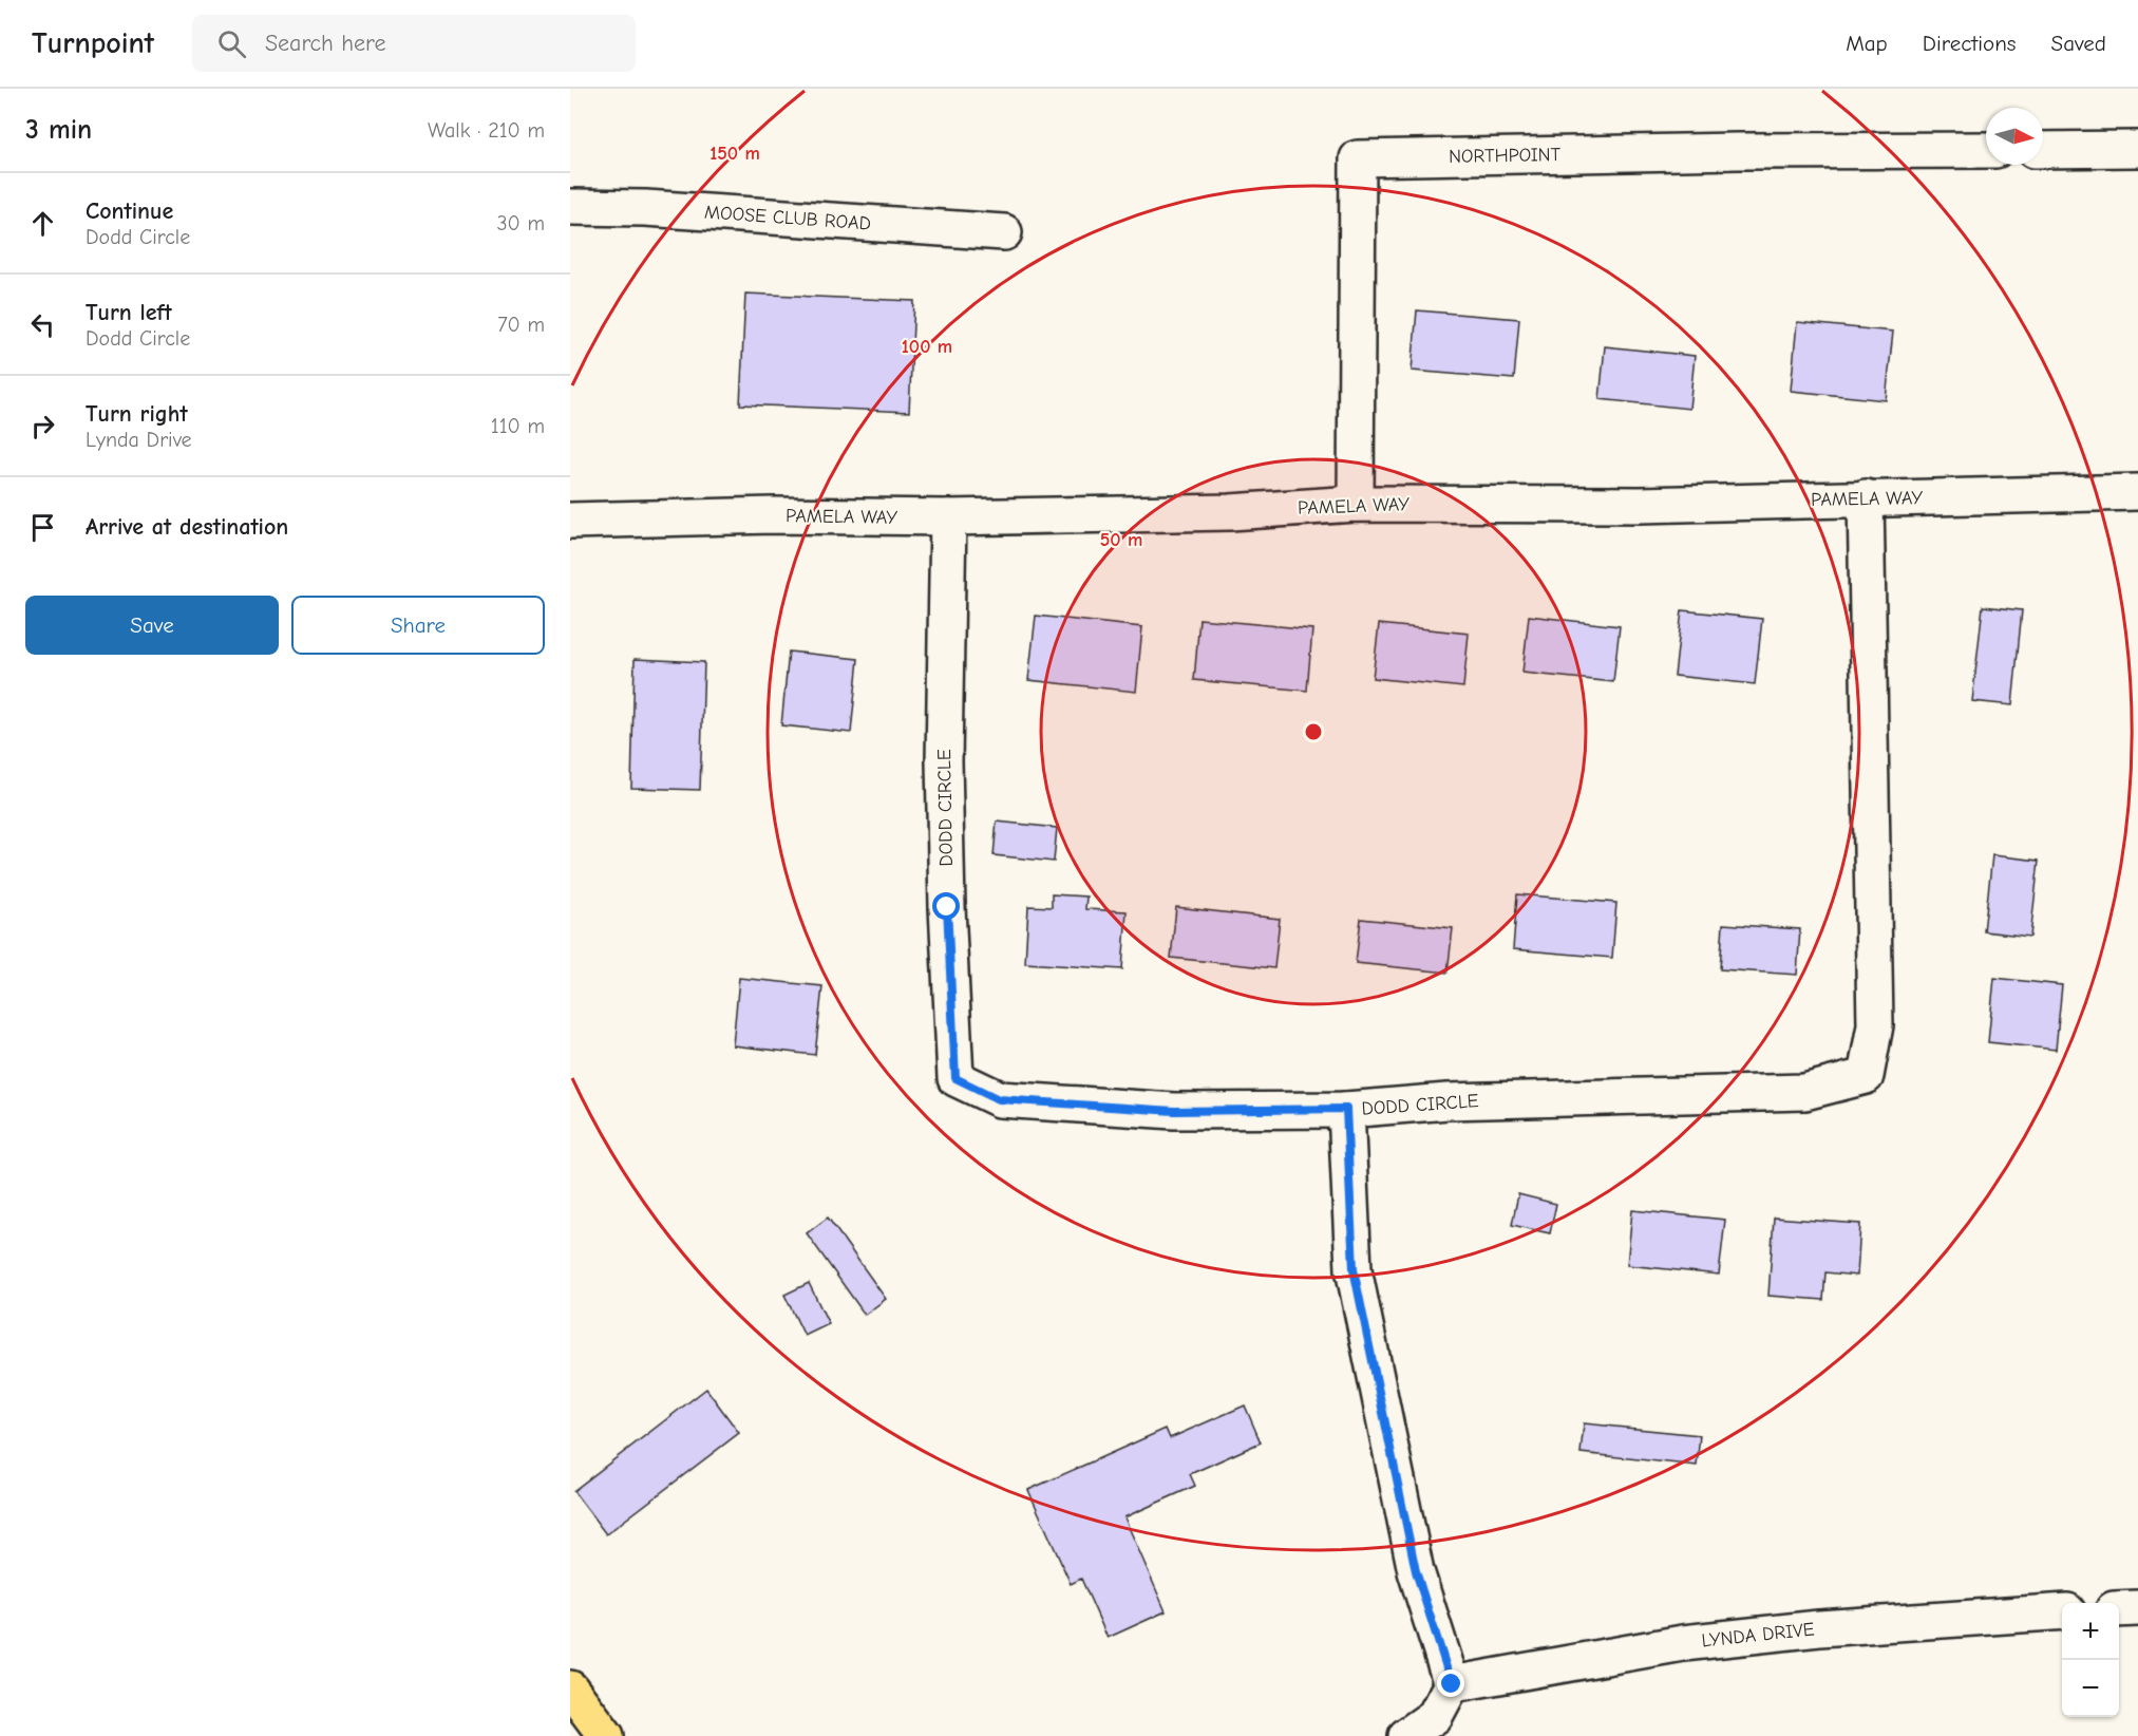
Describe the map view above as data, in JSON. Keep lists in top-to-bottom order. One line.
{"streets":{"street":["NORTHPOINT","MOOSE CLUB ROAD","PAMELA WAY","DODD CIRCLE","LYNDA DRIVE"]},"crossings":[["NORTHPOINT","PAMELA WAY"],["PAMELA WAY","DODD CIRCLE"]],"north":"right","page":{"header":"Turnpoint","search":"Search here","nav":["Map","Directions","Saved"],"heading":["3 min","Walk · 210 m"],"list":[["Continue","Dodd Circle","30 m"],["Turn left","Dodd Circle","70 m"],["Turn right","Lynda Drive","110 m"],"Arrive at destination"],"buttons":["Save","Share"],"map_buttons":["+","−"]},"rings":["150 m","100 m","50 m"]}
